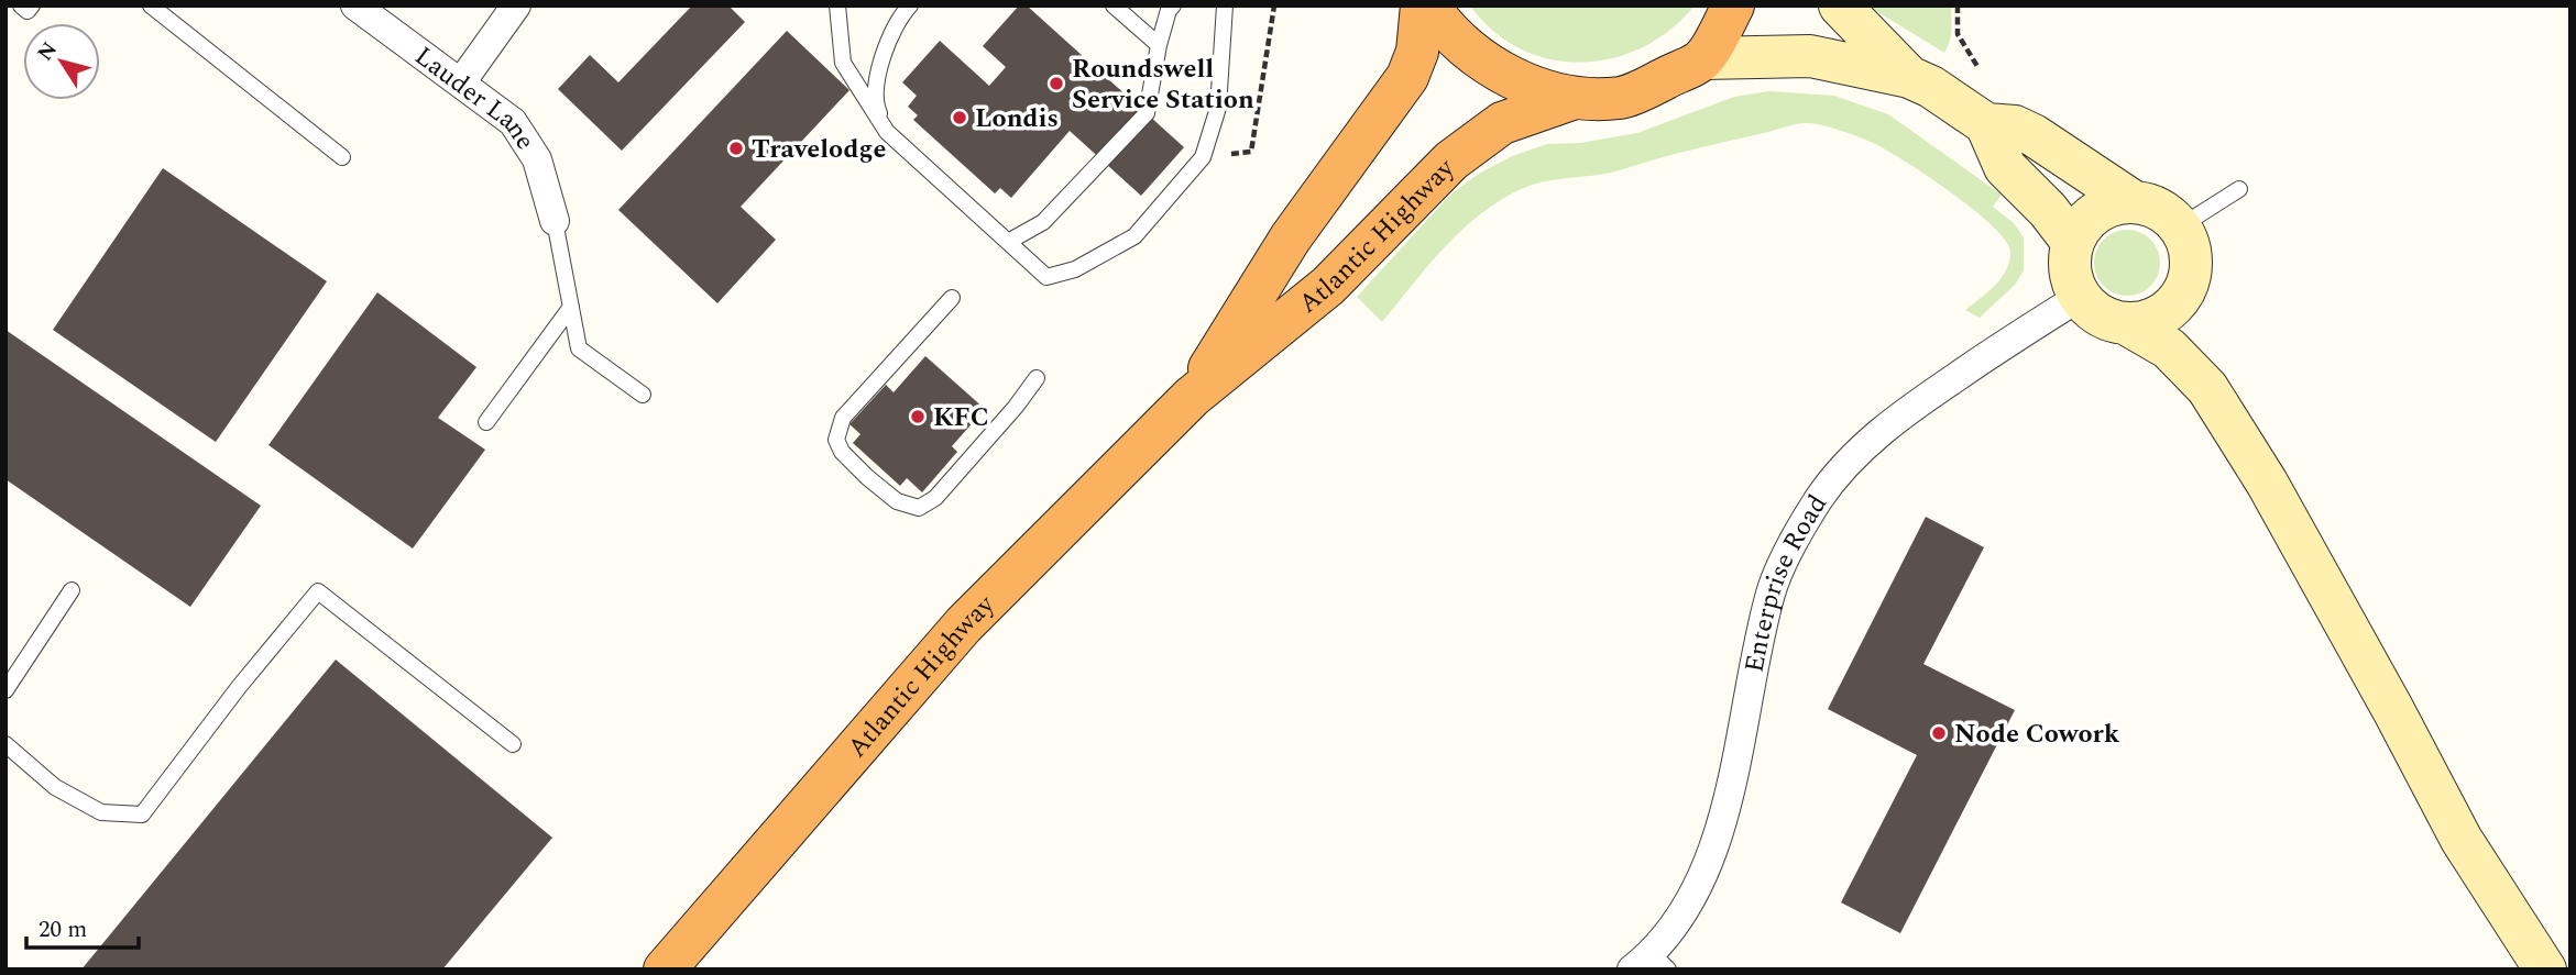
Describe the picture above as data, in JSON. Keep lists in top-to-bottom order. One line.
{"streets":{"highway":["Atlantic Highway"],"street":["Lauder Lane","Enterprise Road"]},"places":["Roundswell Service Station","Londis","Travelodge","KFC","Node Cowork"],"scale_bar":"20 m","north":"top left"}
